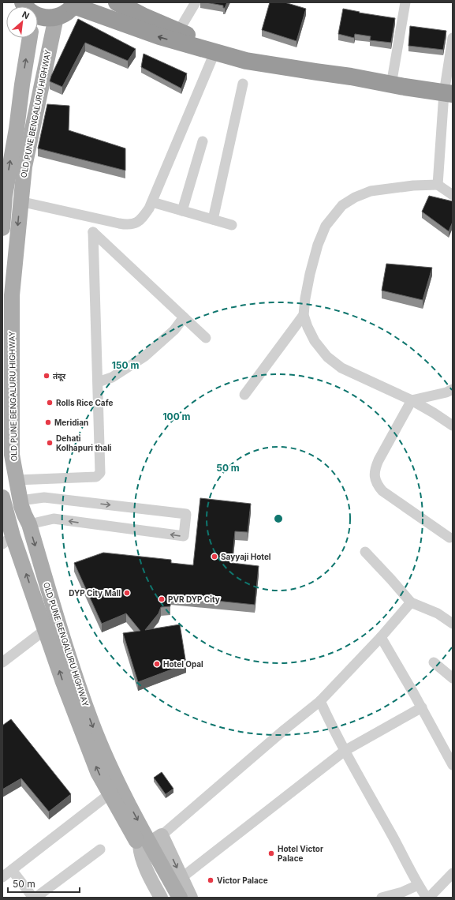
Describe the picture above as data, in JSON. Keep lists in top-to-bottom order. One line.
{"streets":{"main road":["OLD PUNE BENGALURU HIGHWAY"]},"places":["तंदूर","Rolls Rice Cafe","Meridian","Dehati Kolhapuri thali","Sayyaji Hotel","DYP City Mall","PVR DYP City","Hotel Opal","Hotel Victor Palace","Victor Palace"],"scale_bar":"50 m","north":"top right","rings":["150 m","100 m","50 m"]}
